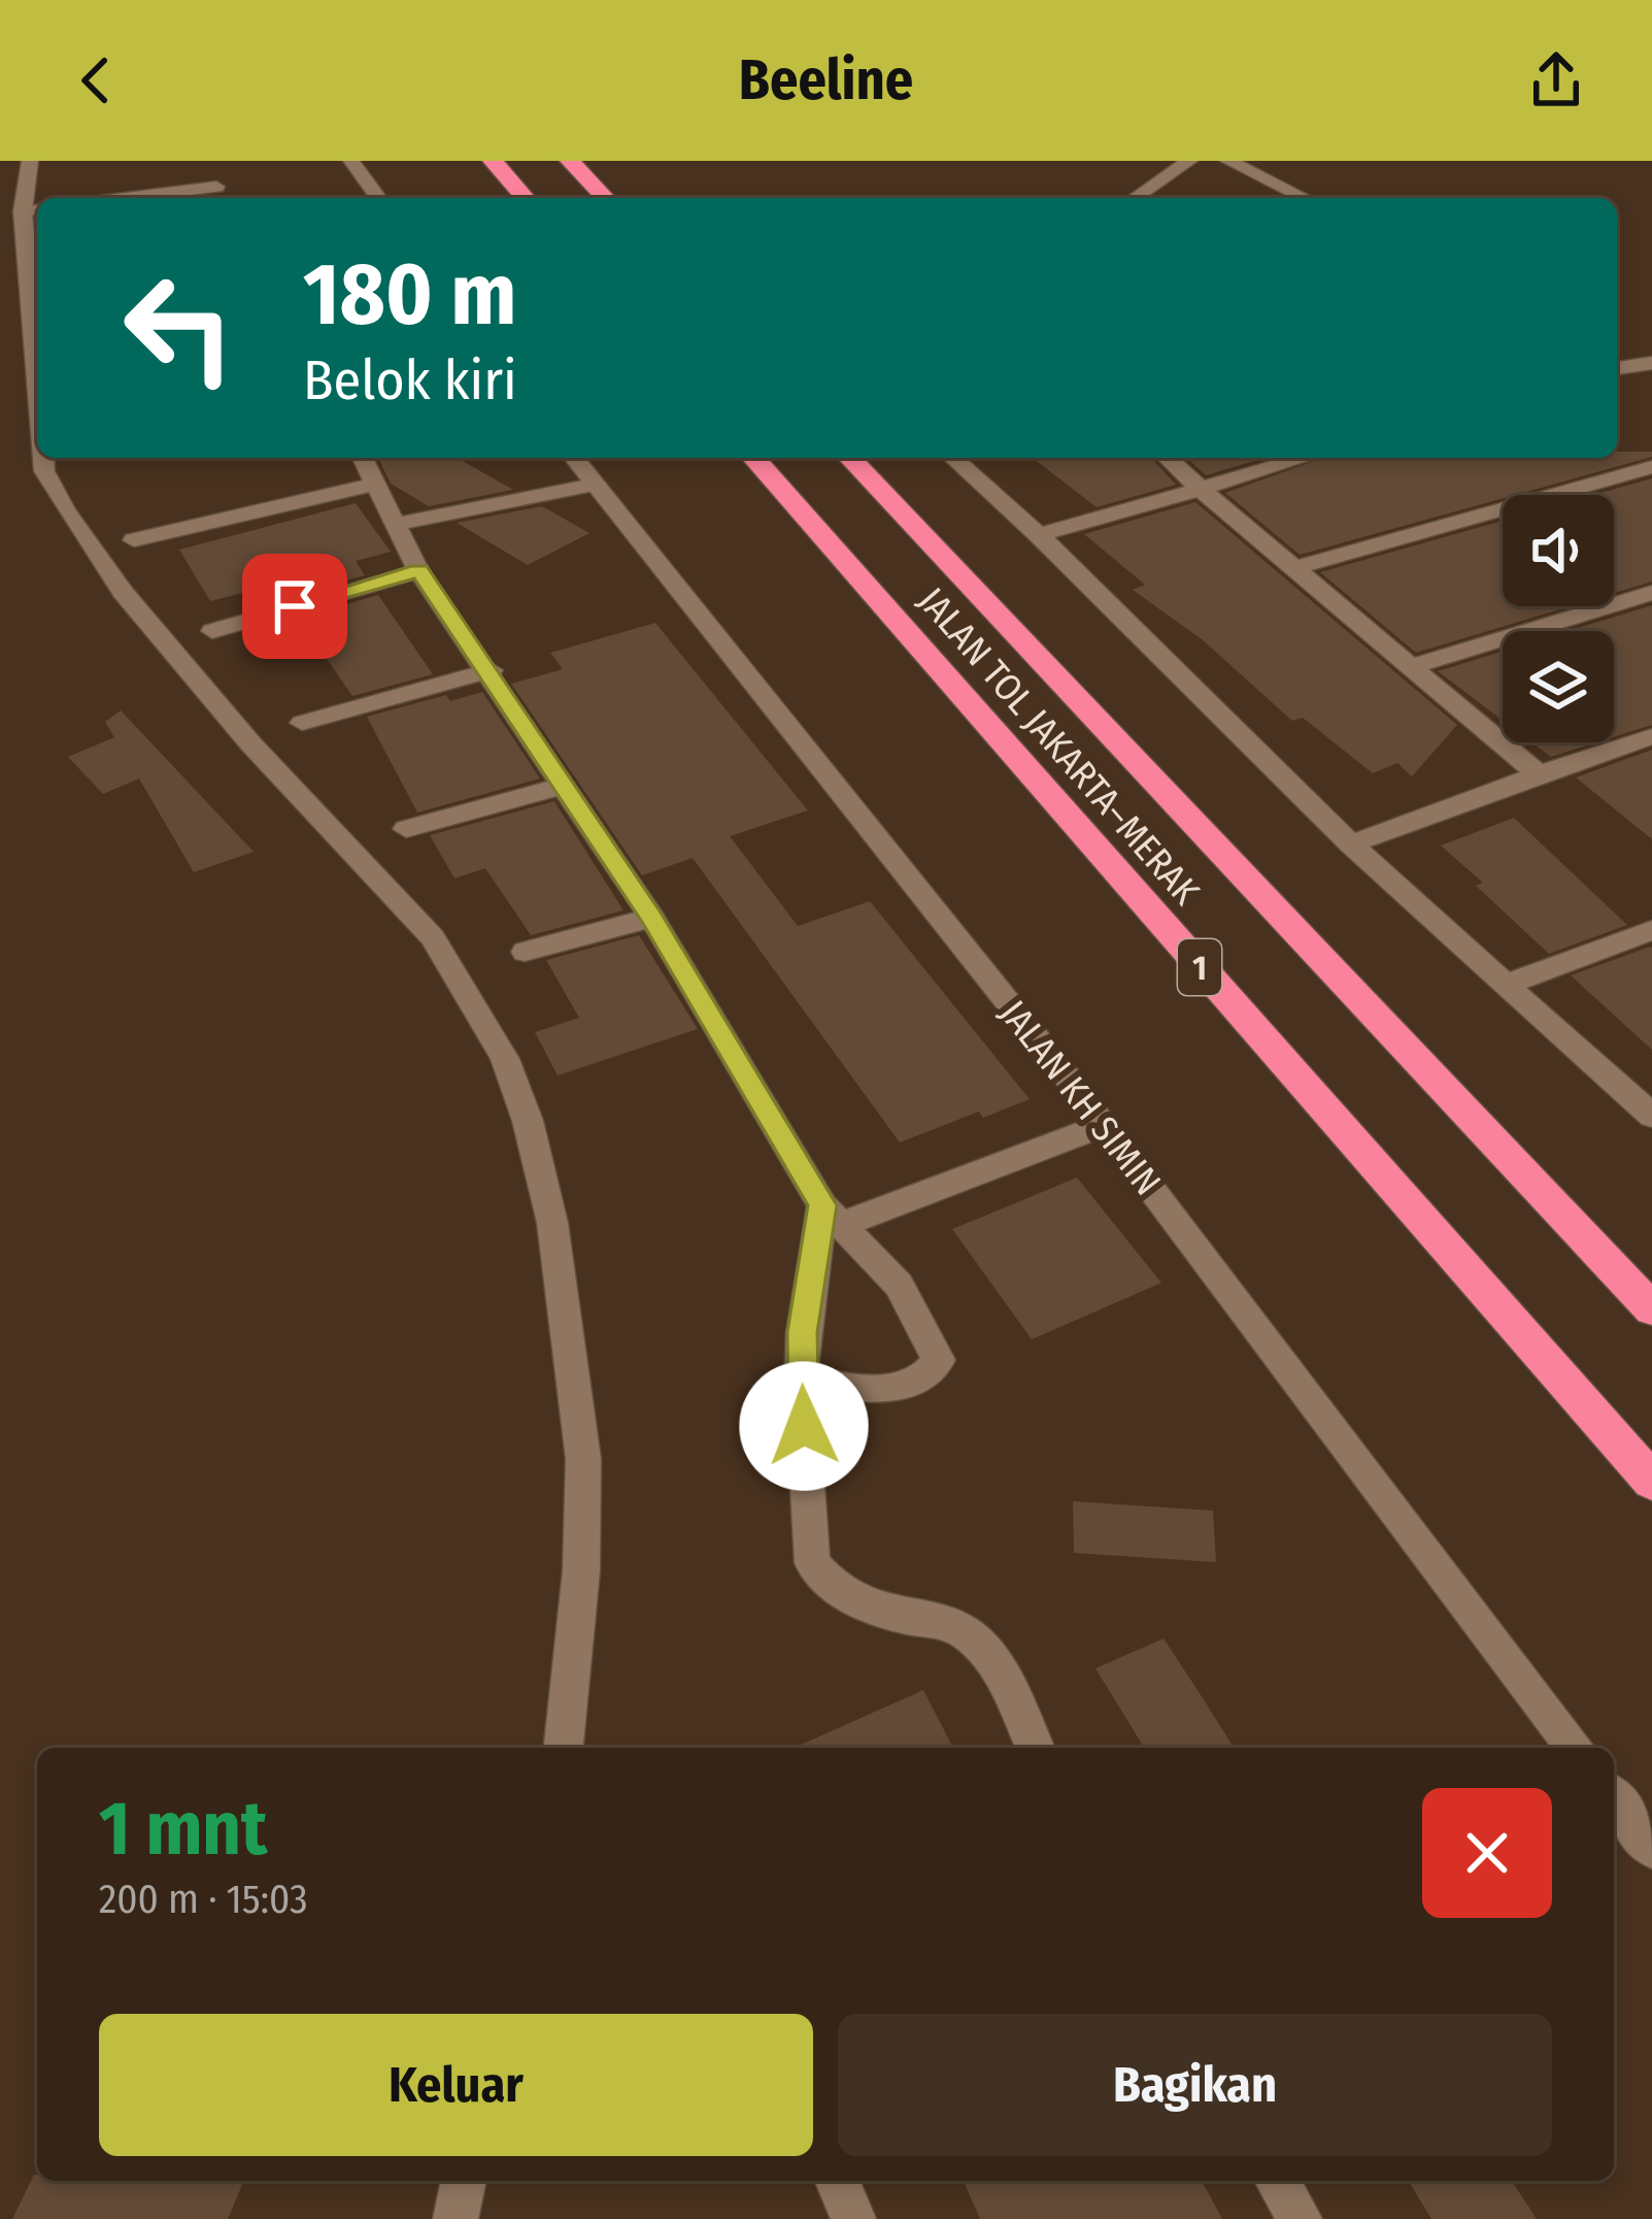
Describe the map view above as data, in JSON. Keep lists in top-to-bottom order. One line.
{"streets":{"highway":["JALAN TOL JAKARTA–MERAK","1"],"street":["JALAN KH SIMIN"]},"page":{"header":"Beeline","turn":["180 m","Belok kiri"],"heading":["1 mnt","200 m · 15:03"],"buttons":["Keluar","Bagikan"]}}
